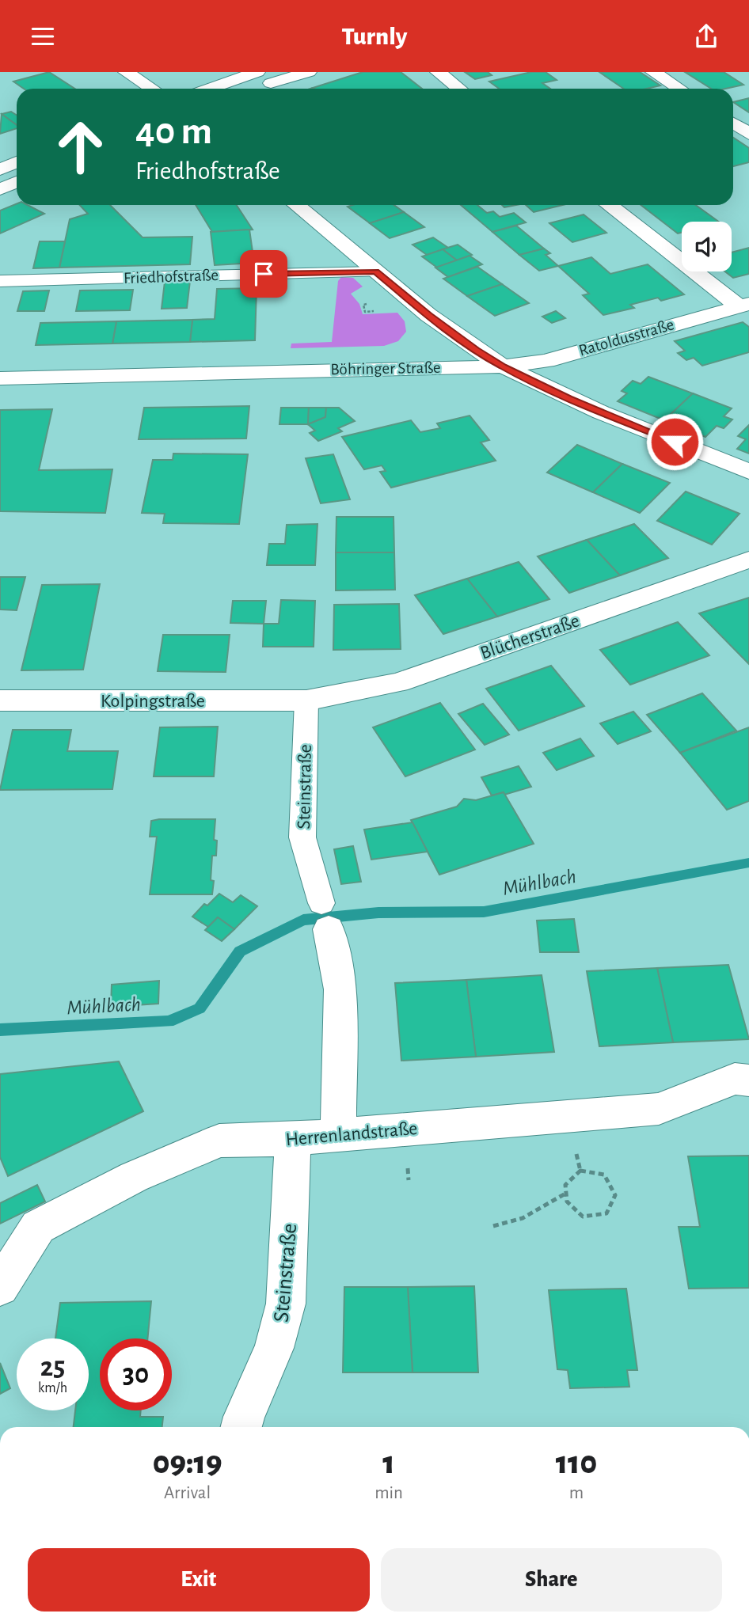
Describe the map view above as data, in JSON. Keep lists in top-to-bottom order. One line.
{"streets":{"street":["Ratoldusstraße","Böhringer Straße","Blücherstraße","Kolpingstraße","Steinstraße","Herrenlandstraße"],"lane":["Friedhofstraße"]},"crossings":[["Ratoldusstraße","Böhringer Straße"],["Blücherstraße","Kolpingstraße"],["Blücherstraße","Steinstraße"],["Kolpingstraße","Steinstraße"],["Steinstraße","Herrenlandstraße"]],"water":["Mühlbach"],"page":{"header":"Turnly","turn":["40 m","Friedhofstraße"],"speed":"25 km/h","limit":"30","eta":["09:19","Arrival","1","min","110","m"],"buttons":["Exit","Share"]}}
